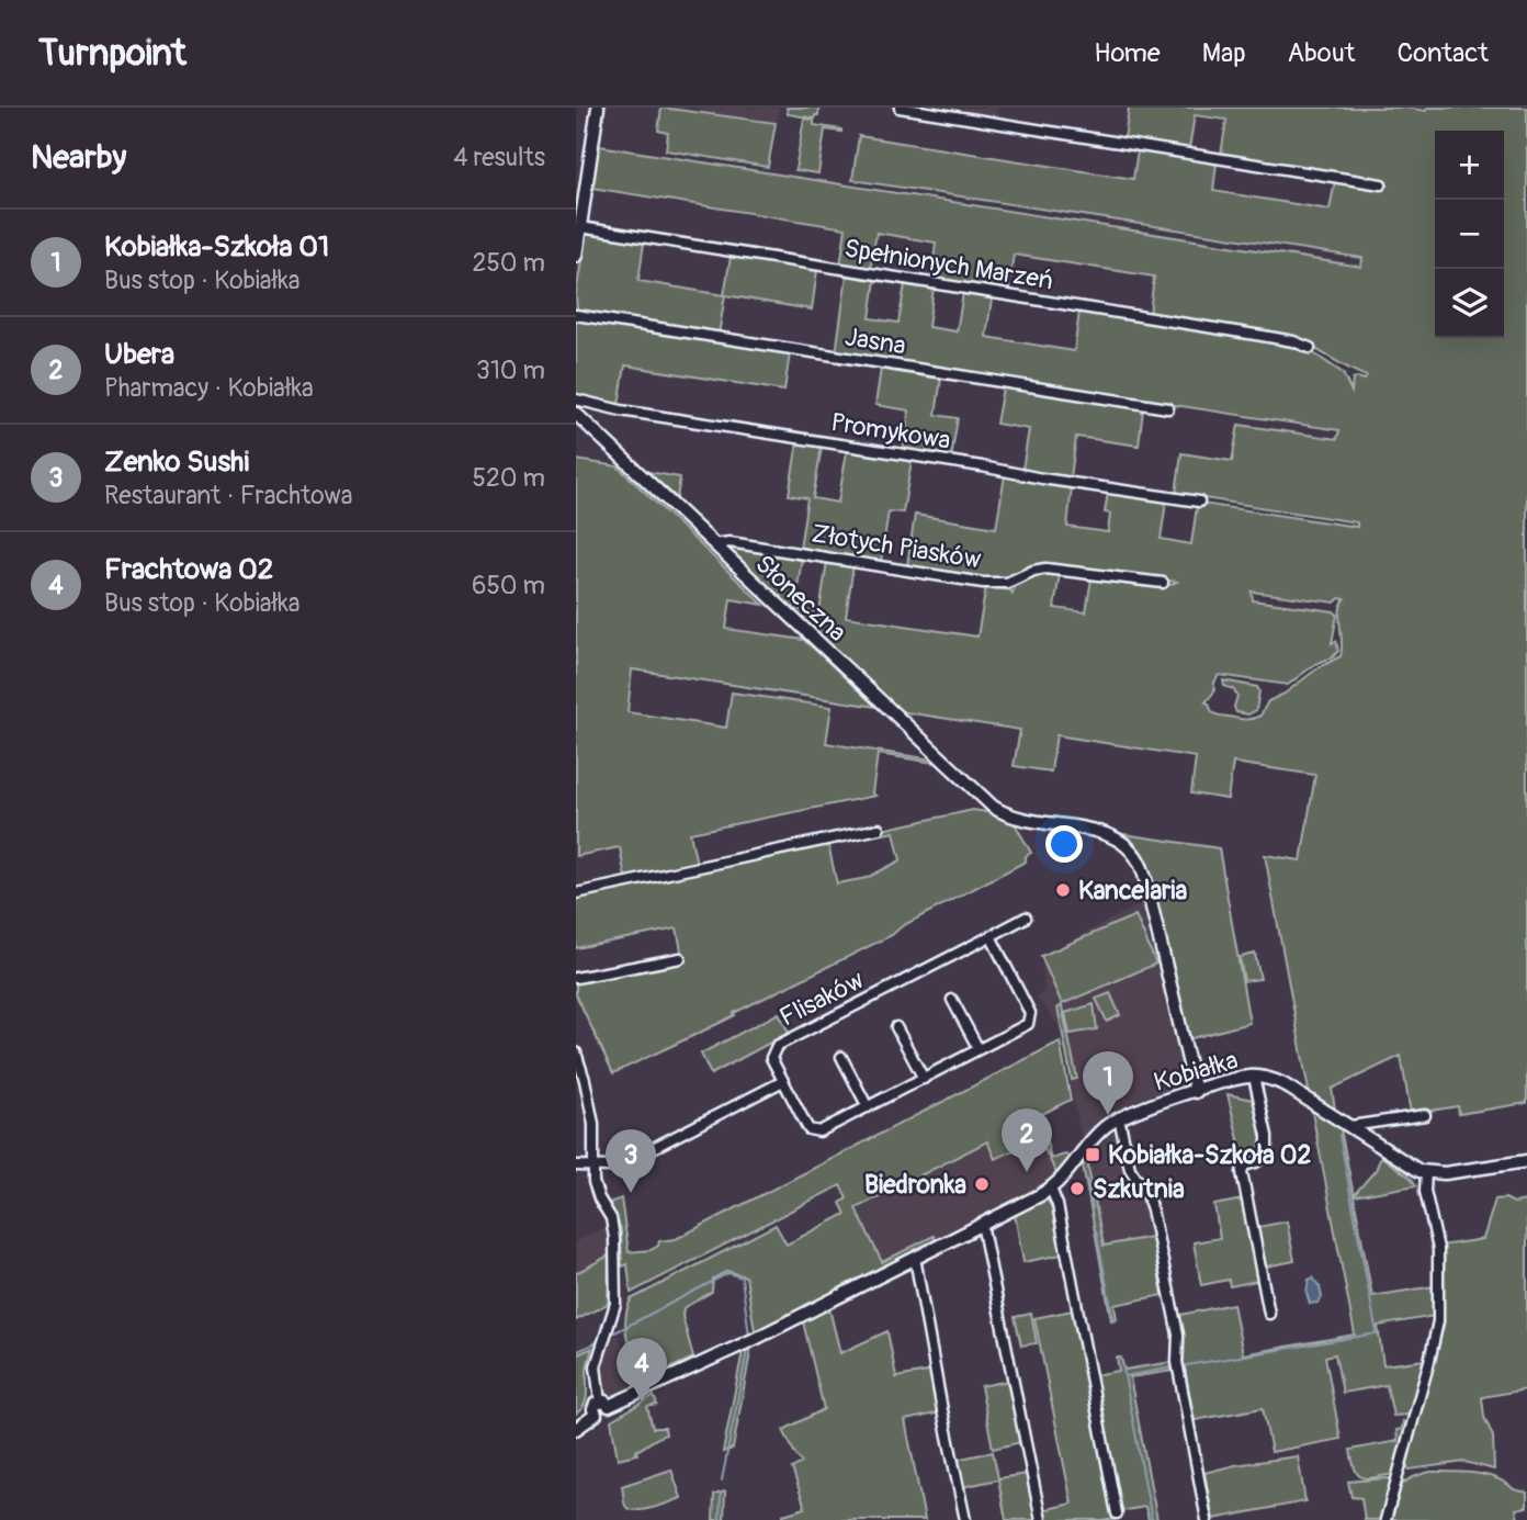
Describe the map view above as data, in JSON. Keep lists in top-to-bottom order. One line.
{"streets":{"street":["Spełnionych Marzeń","Jasna","Promykowa","Złotych Piasków","Słoneczna","Flisaków","Kobiałka"]},"crossings":[["Złotych Piasków","Słoneczna"],["Słoneczna","Kobiałka"]],"places":{"other":["Kancelaria","Biedronka","Szkutnia"],"transit":["Kobiałka-Szkoła 02"]},"page":{"header":"Turnpoint","nav":["Home","Map","About","Contact"],"heading":["Nearby","4 results"],"map_buttons":["+","−"],"list":[{"mark":"1","name":"Kobiałka-Szkoła 01","note":"Bus stop · Kobiałka","value":"250 m"},{"mark":"2","name":"Ubera","note":"Pharmacy · Kobiałka","value":"310 m"},{"mark":"3","name":"Zenko Sushi","note":"Restaurant · Frachtowa","value":"520 m"},{"mark":"4","name":"Frachtowa 02","note":"Bus stop · Kobiałka","value":"650 m"}],"pins":["1","2","3","4"]}}
